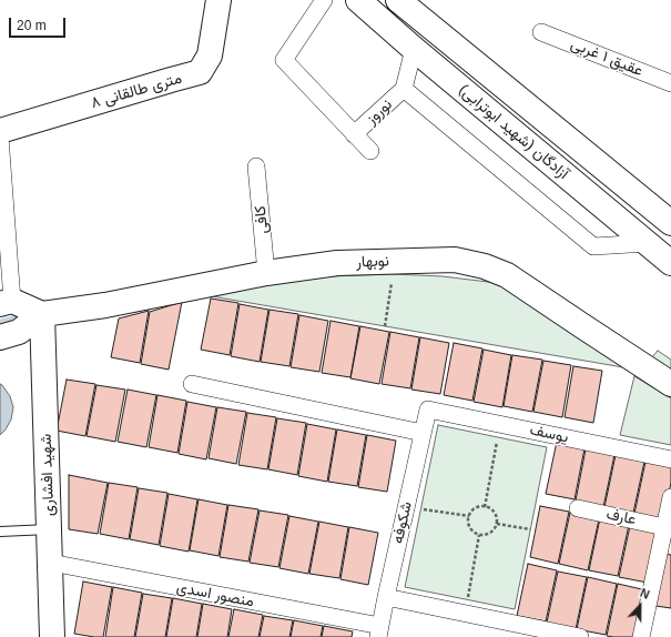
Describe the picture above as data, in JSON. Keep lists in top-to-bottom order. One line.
{"streets":{"street":["عقیق ۱ غربی","۸ متری طالقانی","نوروز","آزادگان (شهید ابوترابی)","کافی","نوبهار","یوسف","شهید افشاری","عارف","شکوفه","منصور اسدی"]},"crossings":[["کافی","نوبهار"],["نوبهار","شهید افشاری"],["یوسف","شکوفه"],["شهید افشاری","منصور اسدی"],["شکوفه","منصور اسدی"]],"scale_bar":"20 m","north":"top"}
